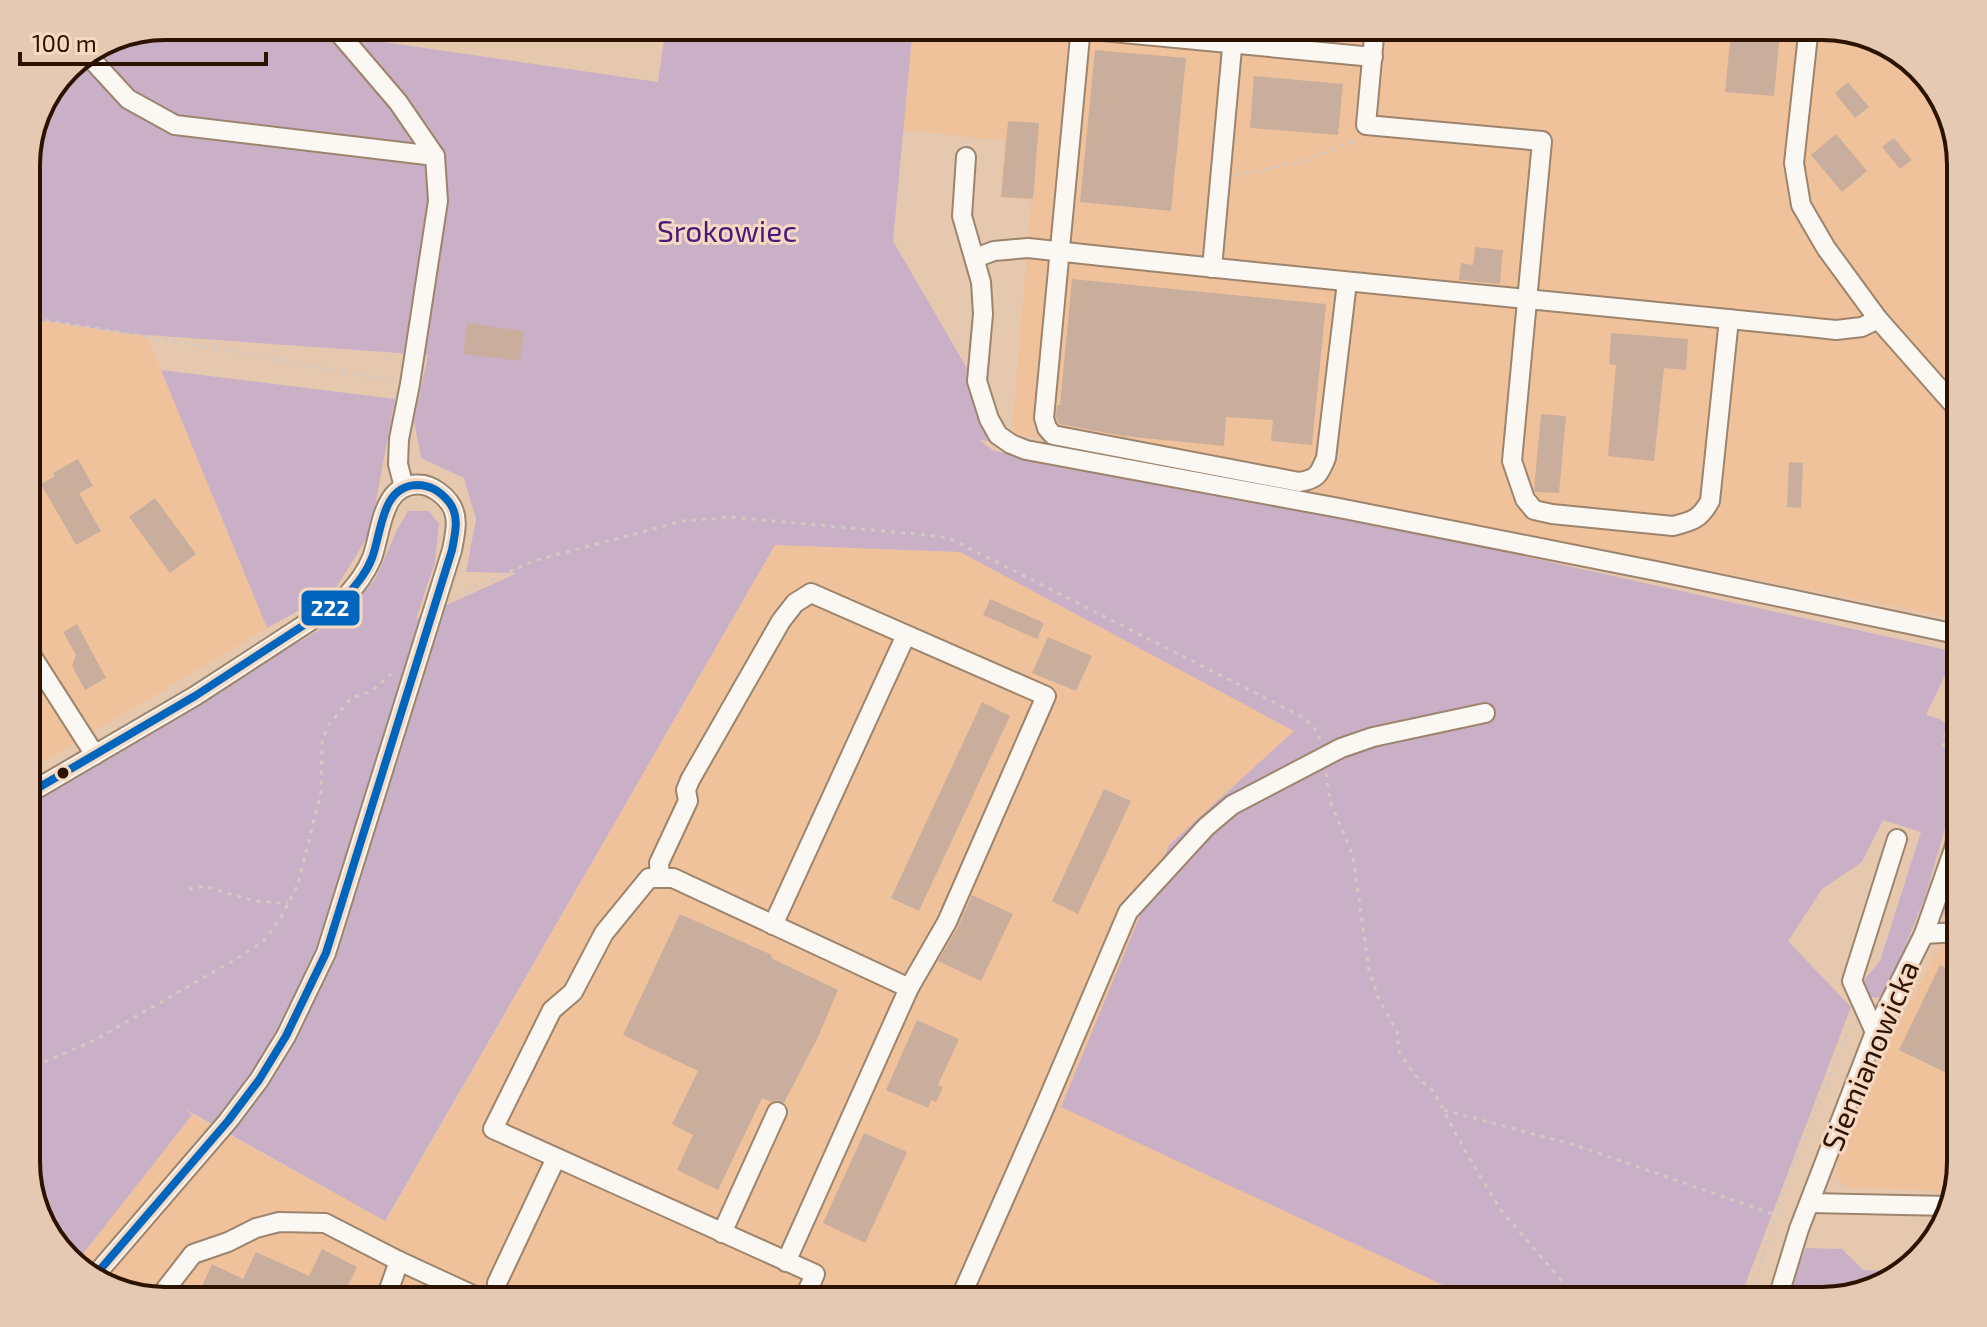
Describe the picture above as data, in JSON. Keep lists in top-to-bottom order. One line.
{"streets":{"street":["Siemianowicka"]},"parks":["Srokowiec"],"lines":["transit line 222"],"scale_bar":"100 m"}
